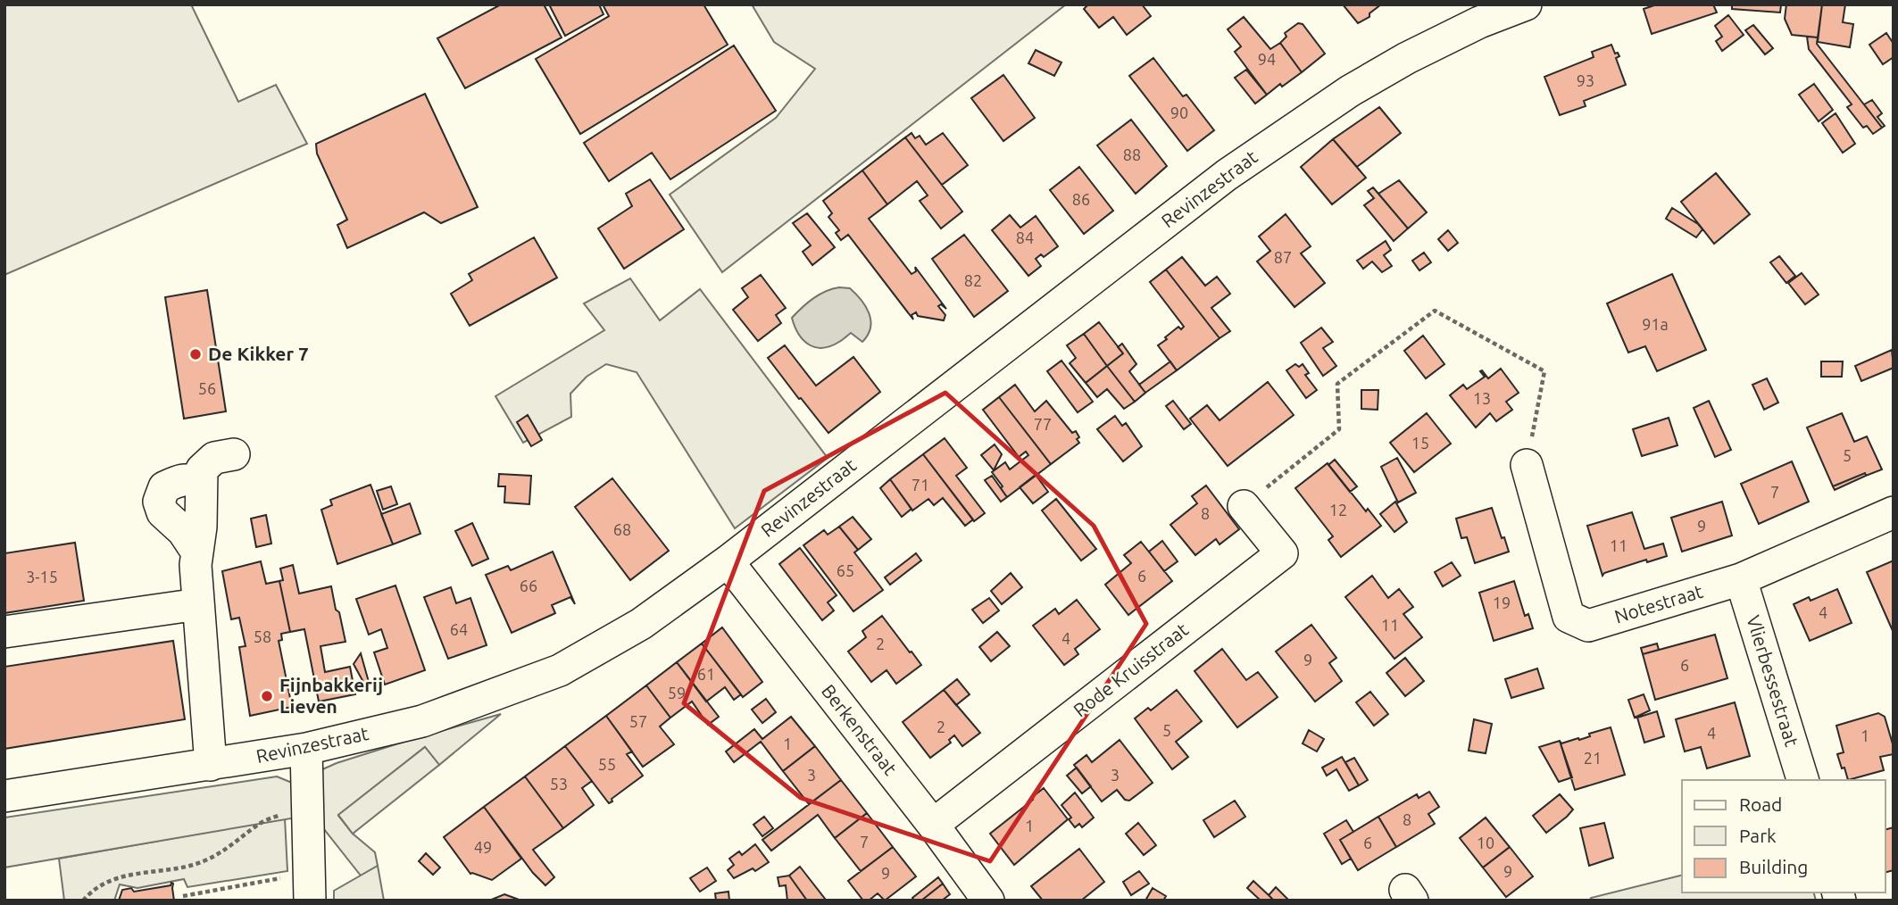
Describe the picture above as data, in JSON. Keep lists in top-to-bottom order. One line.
{"streets":{"street":["Revinzestraat","Notestraat","Rode Kruisstraat","Vlierbessestraat","Berkenstraat"]},"crossings":[["Revinzestraat","Berkenstraat"],["Notestraat","Vlierbessestraat"],["Rode Kruisstraat","Berkenstraat"]],"places":["De Kikker 7","Fijnbakkerij Lieven"],"house_numbers":["94","93","90","88","86","84","87","82","91a","56","13","77","15","5","71","7","12","8","9","68","11","65","6","3-15","66","19","4","11","64","58","4","2","9","6","61","59","57","2","5","4","1","1","21","55","3","3","53","8","1","7","6","10","49","9","9"],"legend":["Road","Park","Building"]}
